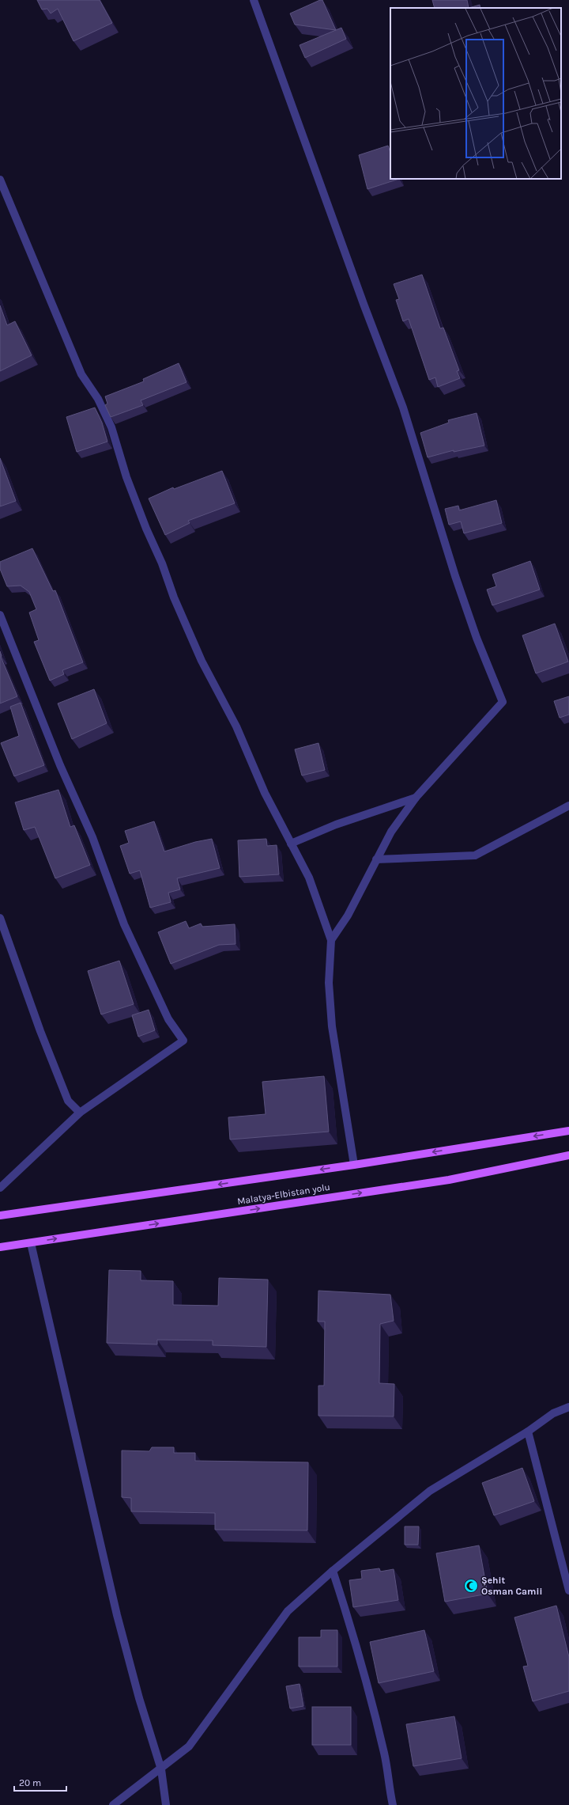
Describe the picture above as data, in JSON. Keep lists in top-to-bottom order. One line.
{"streets":{"main road":["Malatya-Elbistan yolu"]},"places":{"mosque":["Şehit Osman Camii"]},"scale_bar":"20 m"}
